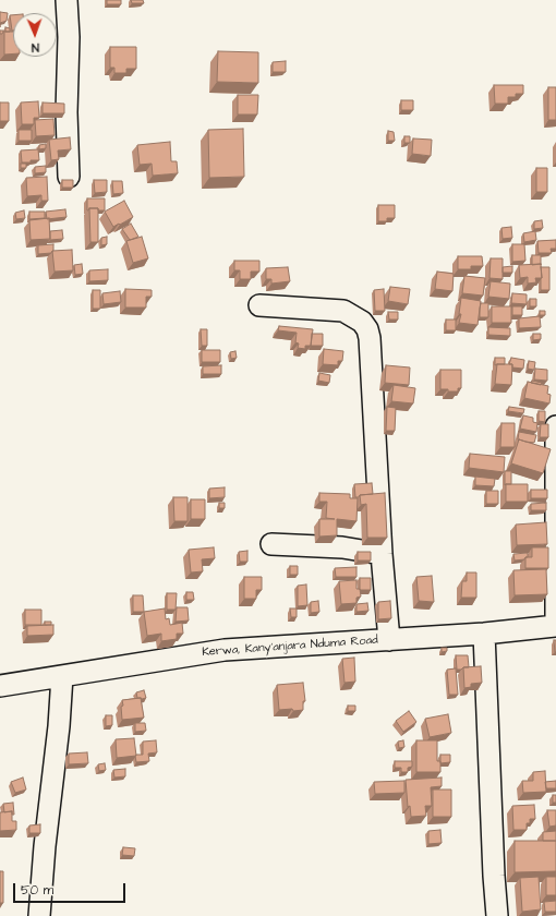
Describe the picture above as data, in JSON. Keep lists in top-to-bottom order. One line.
{"streets":{"street":["Kerwa, Kany'anjara Nduma Road"]},"scale_bar":"50 m","north":"bottom"}
